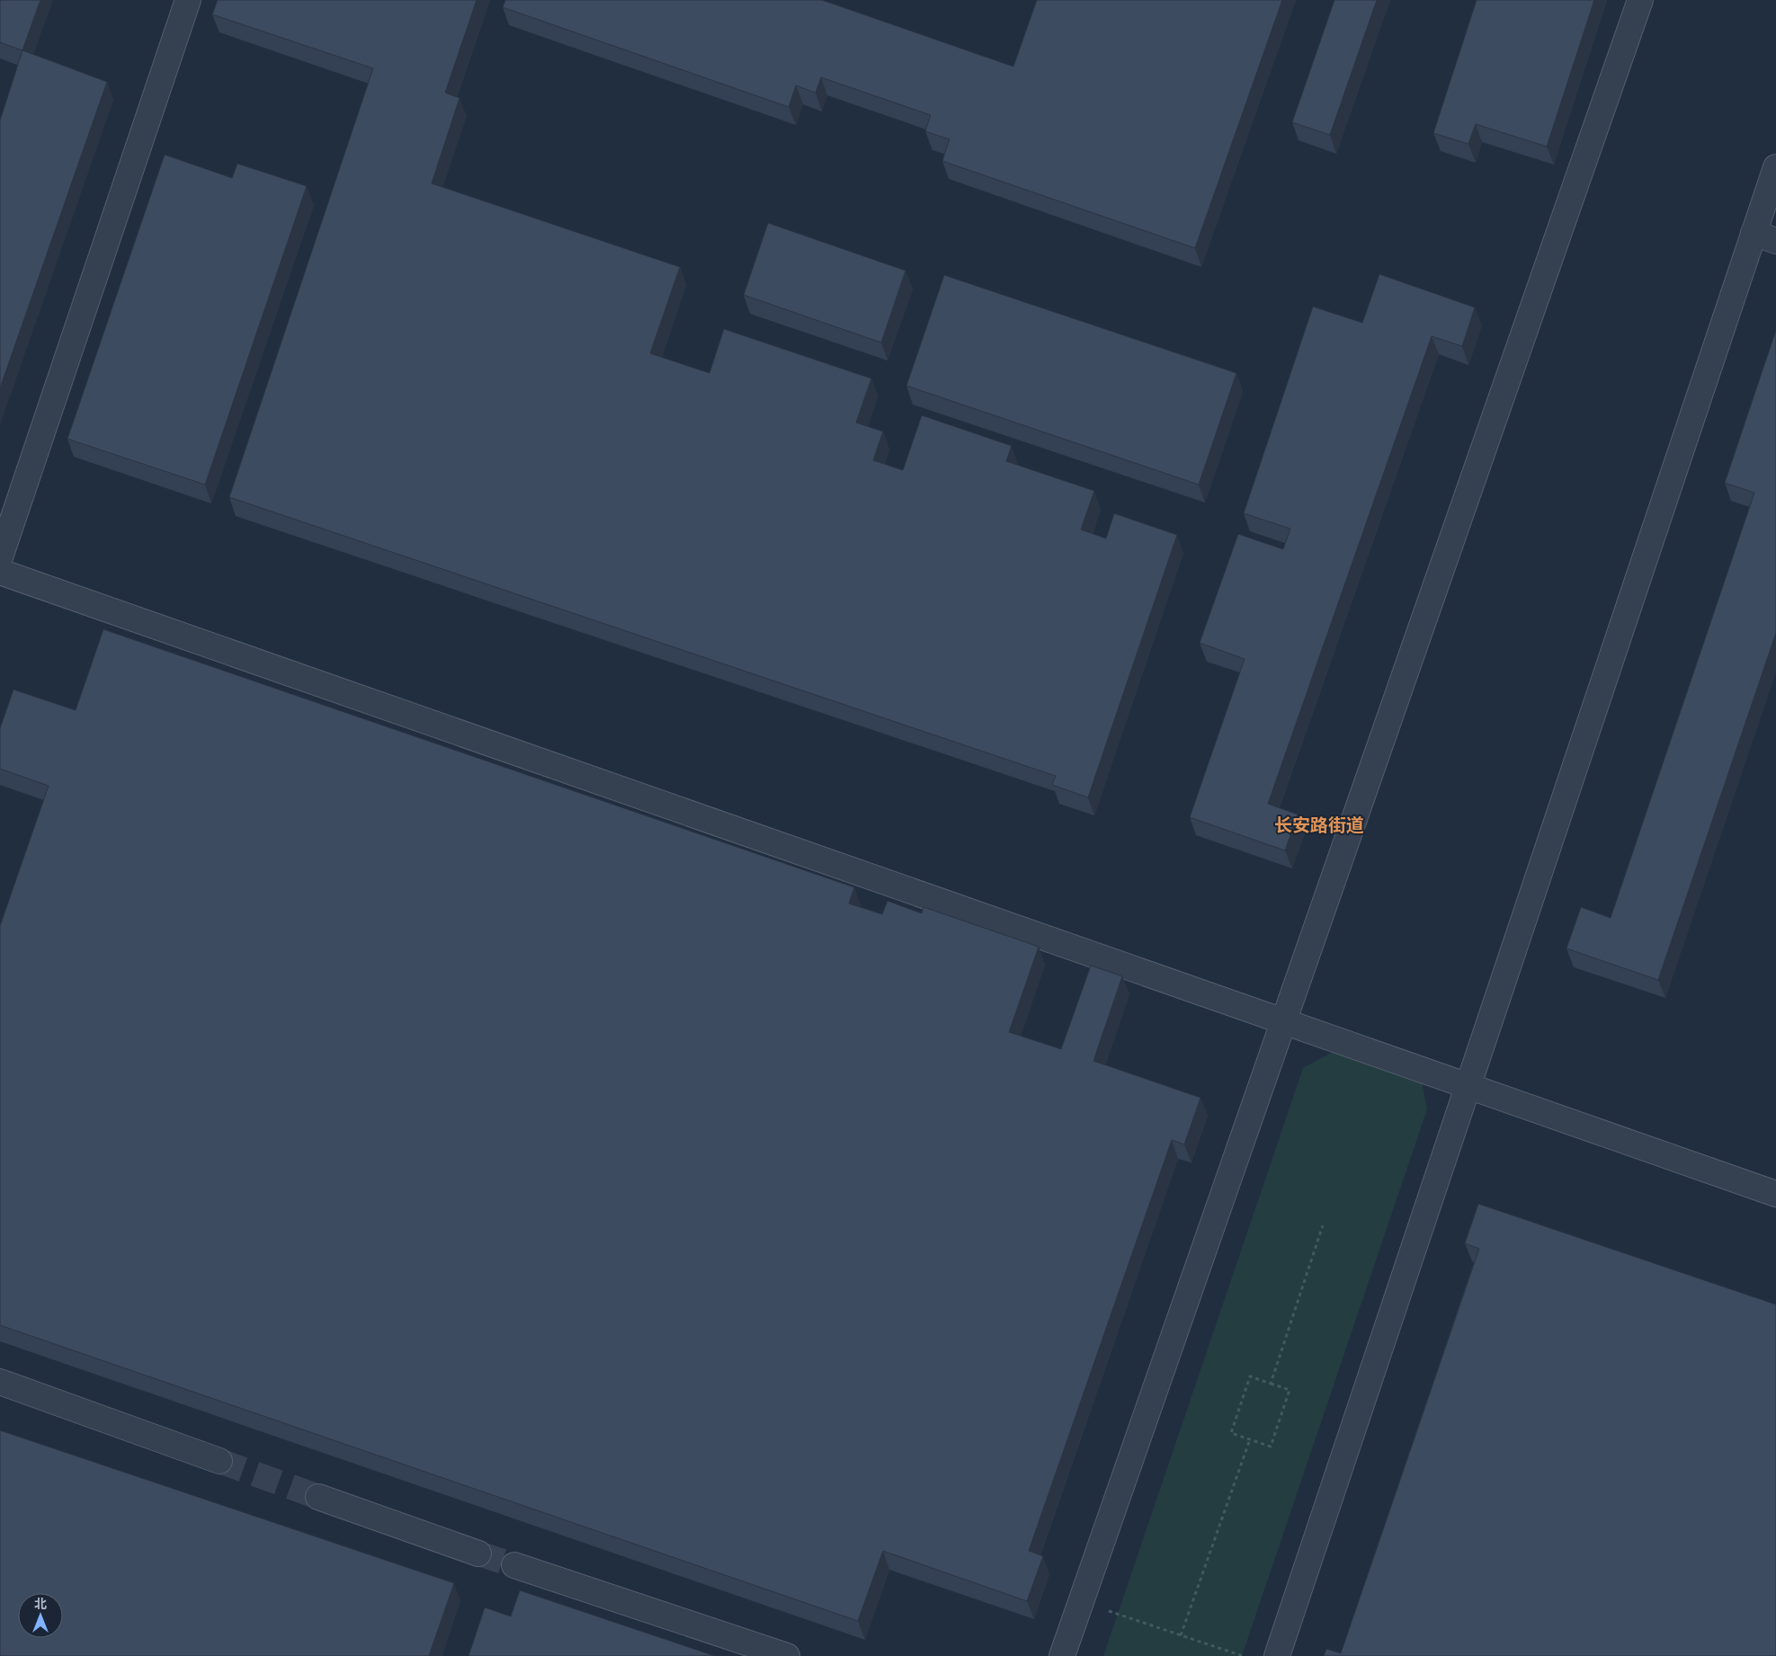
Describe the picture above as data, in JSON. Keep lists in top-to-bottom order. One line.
{"districts":["长安路街道"],"north":"top"}
